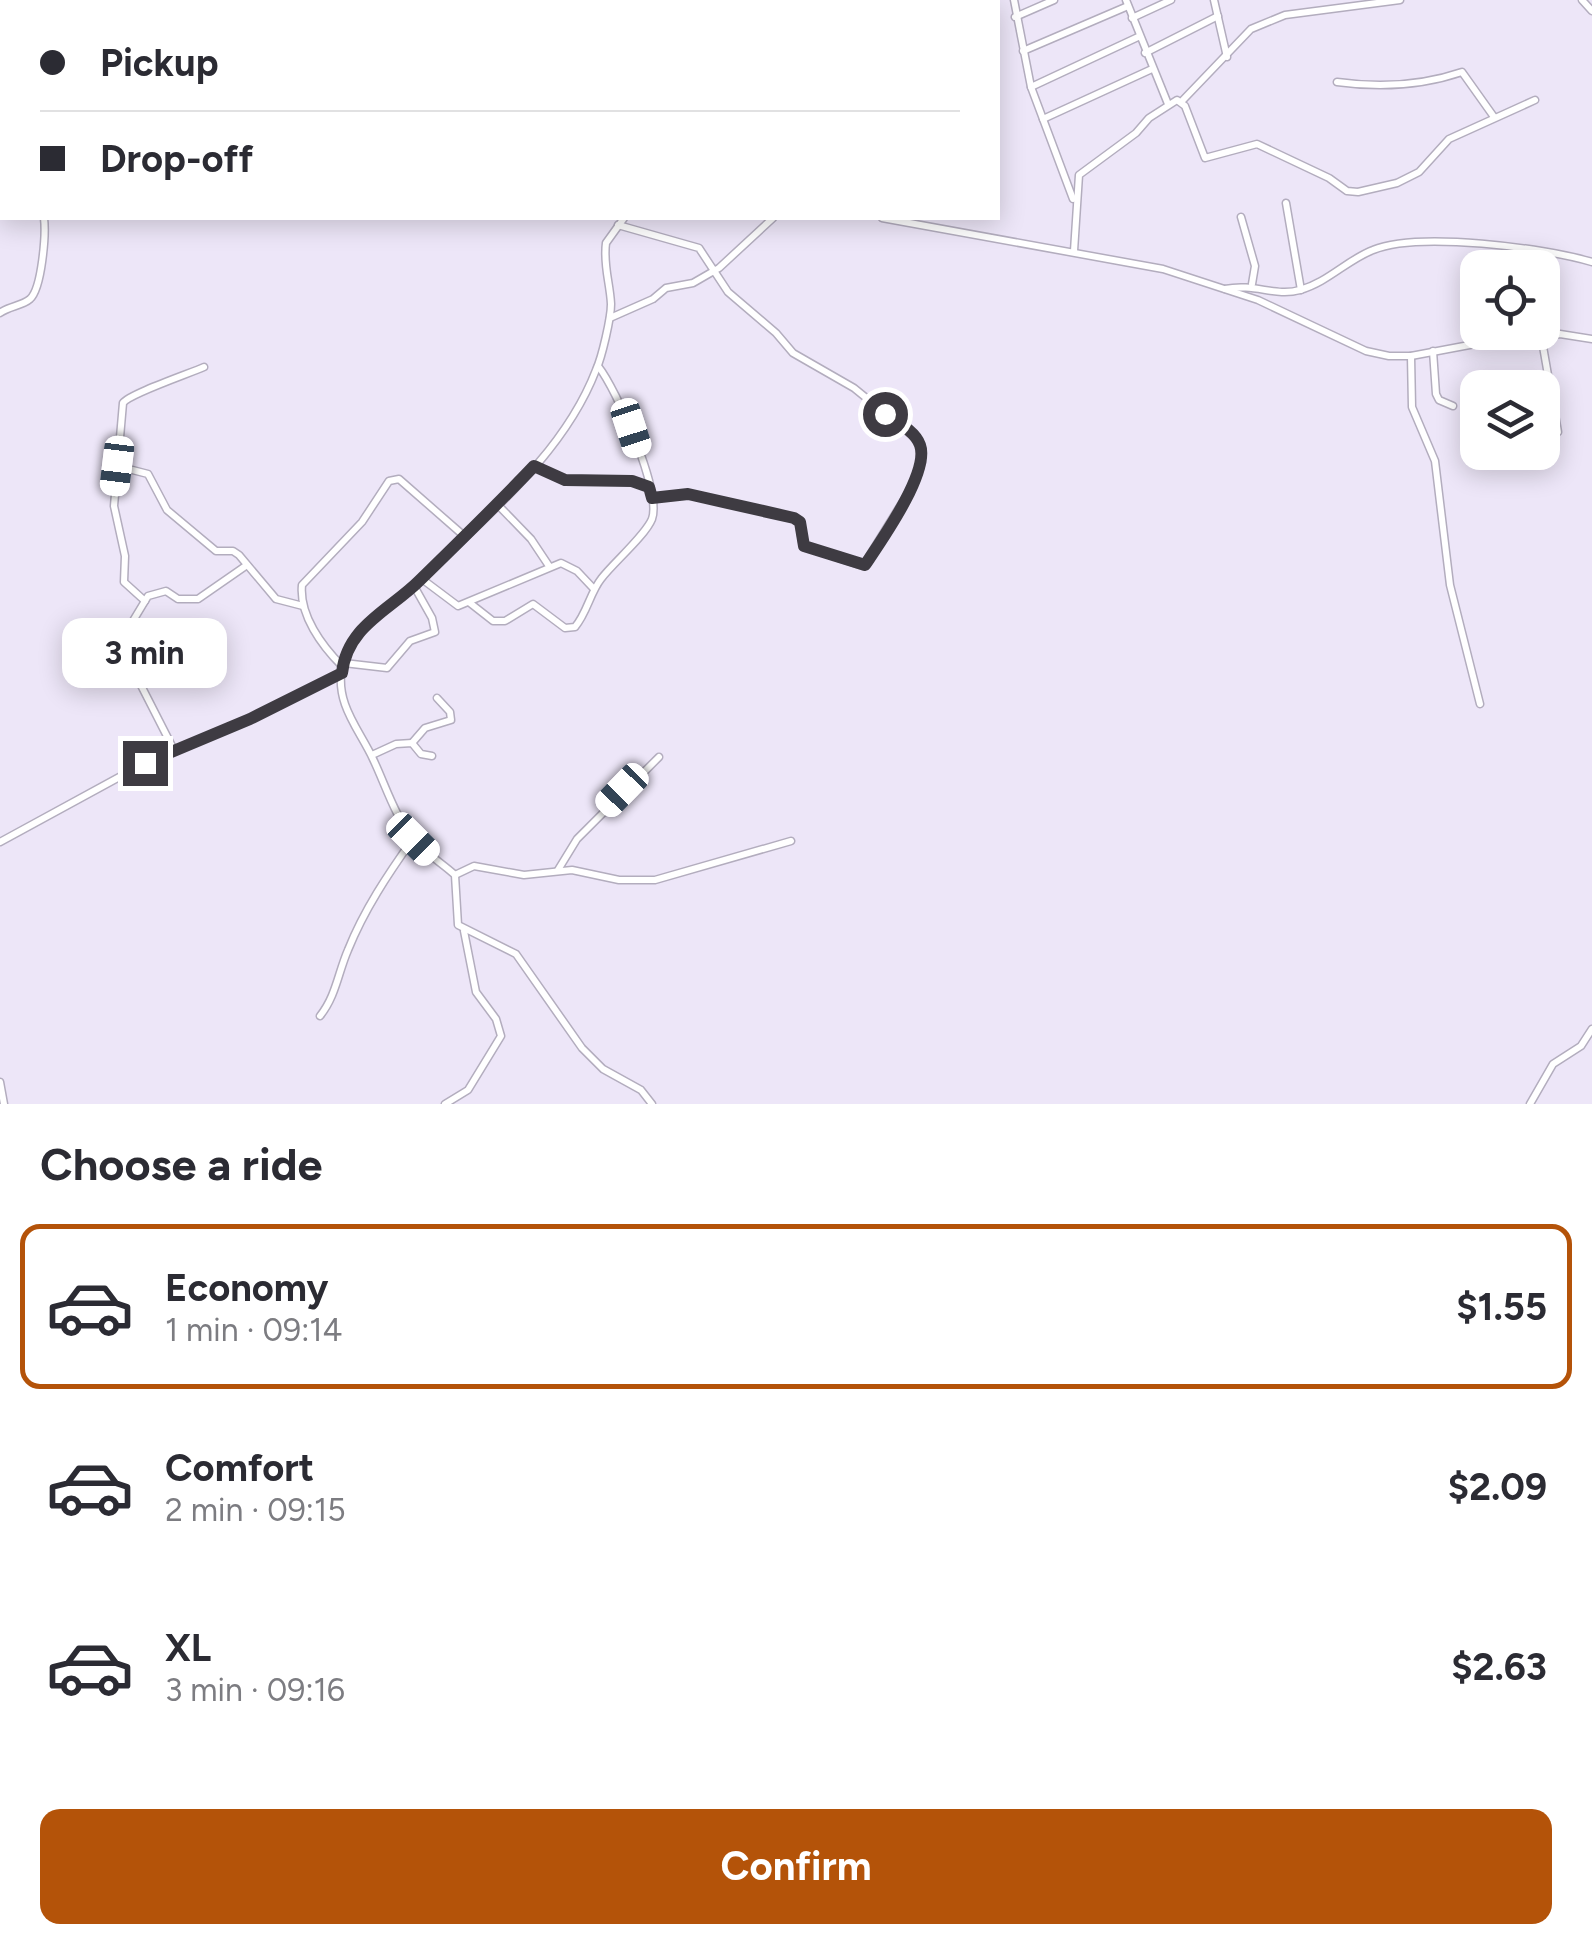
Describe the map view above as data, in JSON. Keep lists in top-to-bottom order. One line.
{"page":{"banner":["Pickup","Drop-off"],"bubble":"3 min","heading":"Choose a ride","list":[{"name":"Economy","note":"1 min · 09:14","value":"$1.55"},{"name":"Comfort","note":"2 min · 09:15","value":"$2.09"},{"name":"XL","note":"3 min · 09:16","value":"$2.63"}],"buttons":"Confirm"}}
